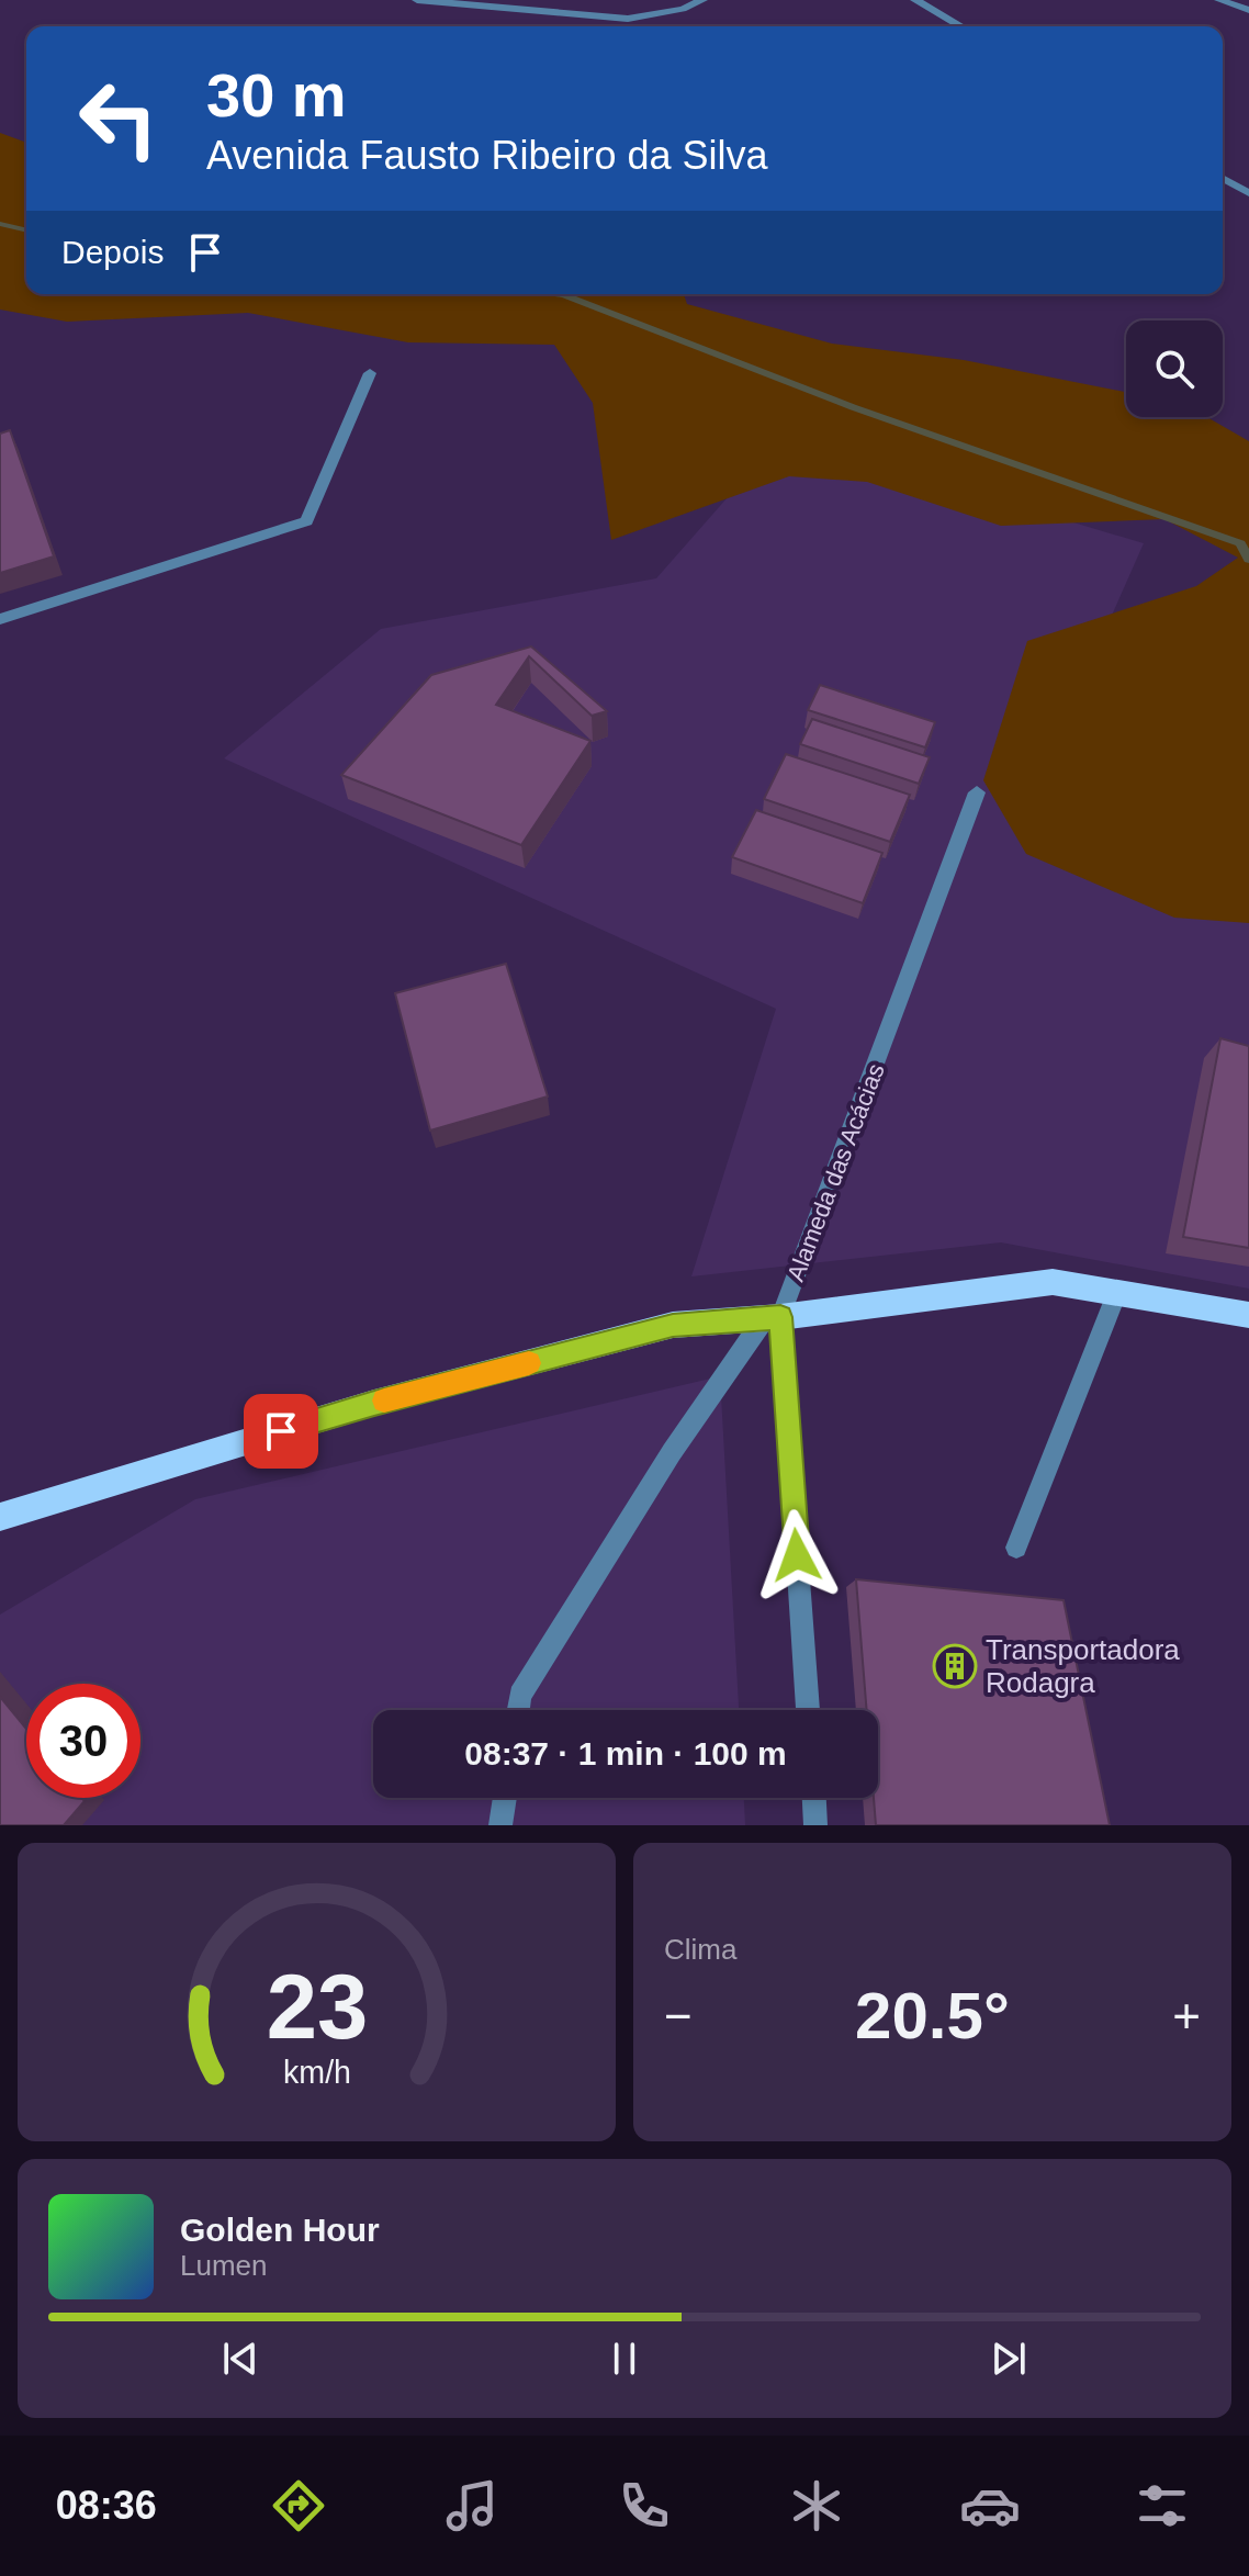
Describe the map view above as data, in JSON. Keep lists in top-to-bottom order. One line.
{"streets":{"street":["Alameda das Acácias"]},"places":{"building":["Transportadora Rodagra"]},"page":{"turn":["30 m","Avenida Fausto Ribeiro da Silva"],"then":"Depois","limit":"30","trip":"08:37 · 1 min · 100 m","tile":"Clima","heat":["−","20.5°","+"],"song":["Golden Hour","Lumen"],"tabs":"08:36","gauge":["23","km/h"]}}
